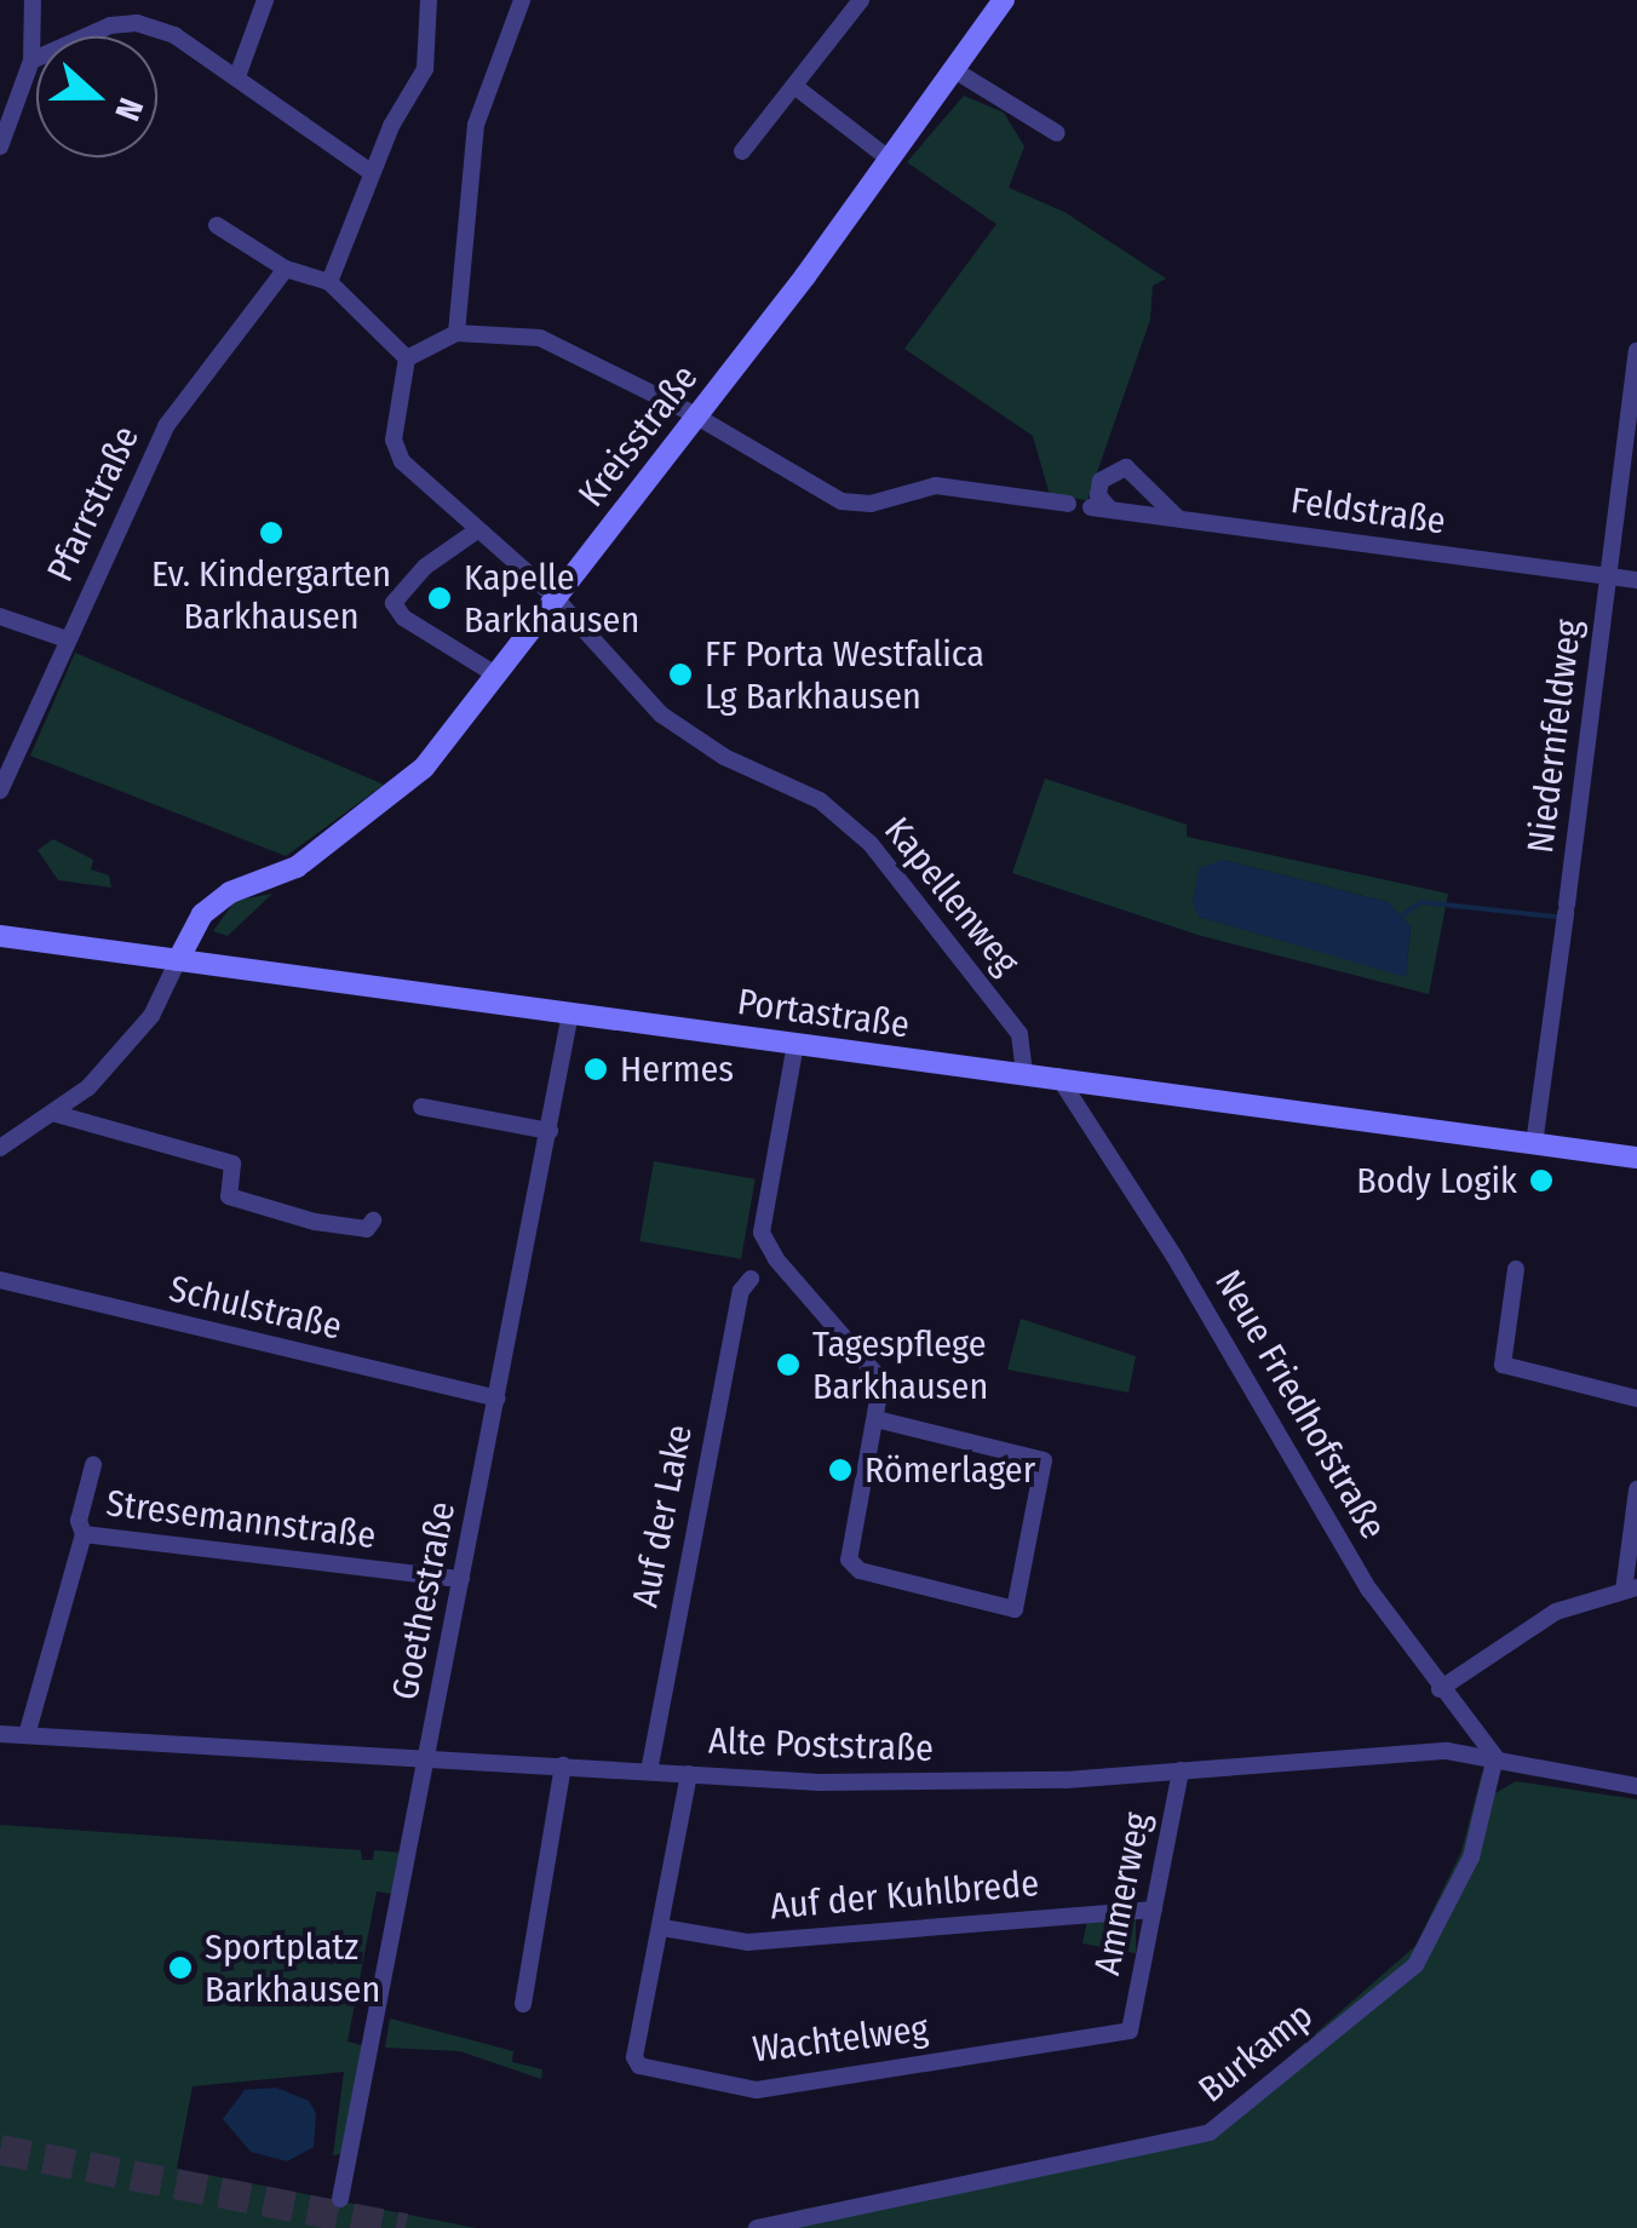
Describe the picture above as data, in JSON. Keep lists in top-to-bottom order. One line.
{"streets":{"main road":["Kreisstraße","Portastraße"],"street":["Pfarrstraße","Feldstraße","Niedernfeldweg","Kapellenweg","Schulstraße","Neue Friedhofstraße","Auf der Lake","Stresemannstraße","Goethestraße","Alte Poststraße","Ammerweg","Auf der Kuhlbrede","Wachtelweg","Burkamp"]},"crossings":[["Kreisstraße","Kapellenweg"],["Kreisstraße","Portastraße"],["Feldstraße","Niedernfeldweg"],["Niedernfeldweg","Portastraße"],["Kapellenweg","Portastraße"],["Portastraße","Neue Friedhofstraße"],["Portastraße","Goethestraße"],["Schulstraße","Goethestraße"],["Neue Friedhofstraße","Alte Poststraße"],["Neue Friedhofstraße","Burkamp"],["Auf der Lake","Alte Poststraße"],["Stresemannstraße","Goethestraße"],["Stresemannstraße","Alte Poststraße"],["Goethestraße","Alte Poststraße"],["Alte Poststraße","Ammerweg"],["Alte Poststraße","Wachtelweg"],["Alte Poststraße","Burkamp"],["Ammerweg","Auf der Kuhlbrede"],["Ammerweg","Wachtelweg"],["Auf der Kuhlbrede","Wachtelweg"]],"places":["Ev. Kindergarten Barkhausen","Kapelle Barkhausen","FF Porta Westfalica Lg Barkhausen","Hermes","Body Logik","Tagespflege Barkhausen","Römerlager","Sportplatz Barkhausen"],"north":"right"}
